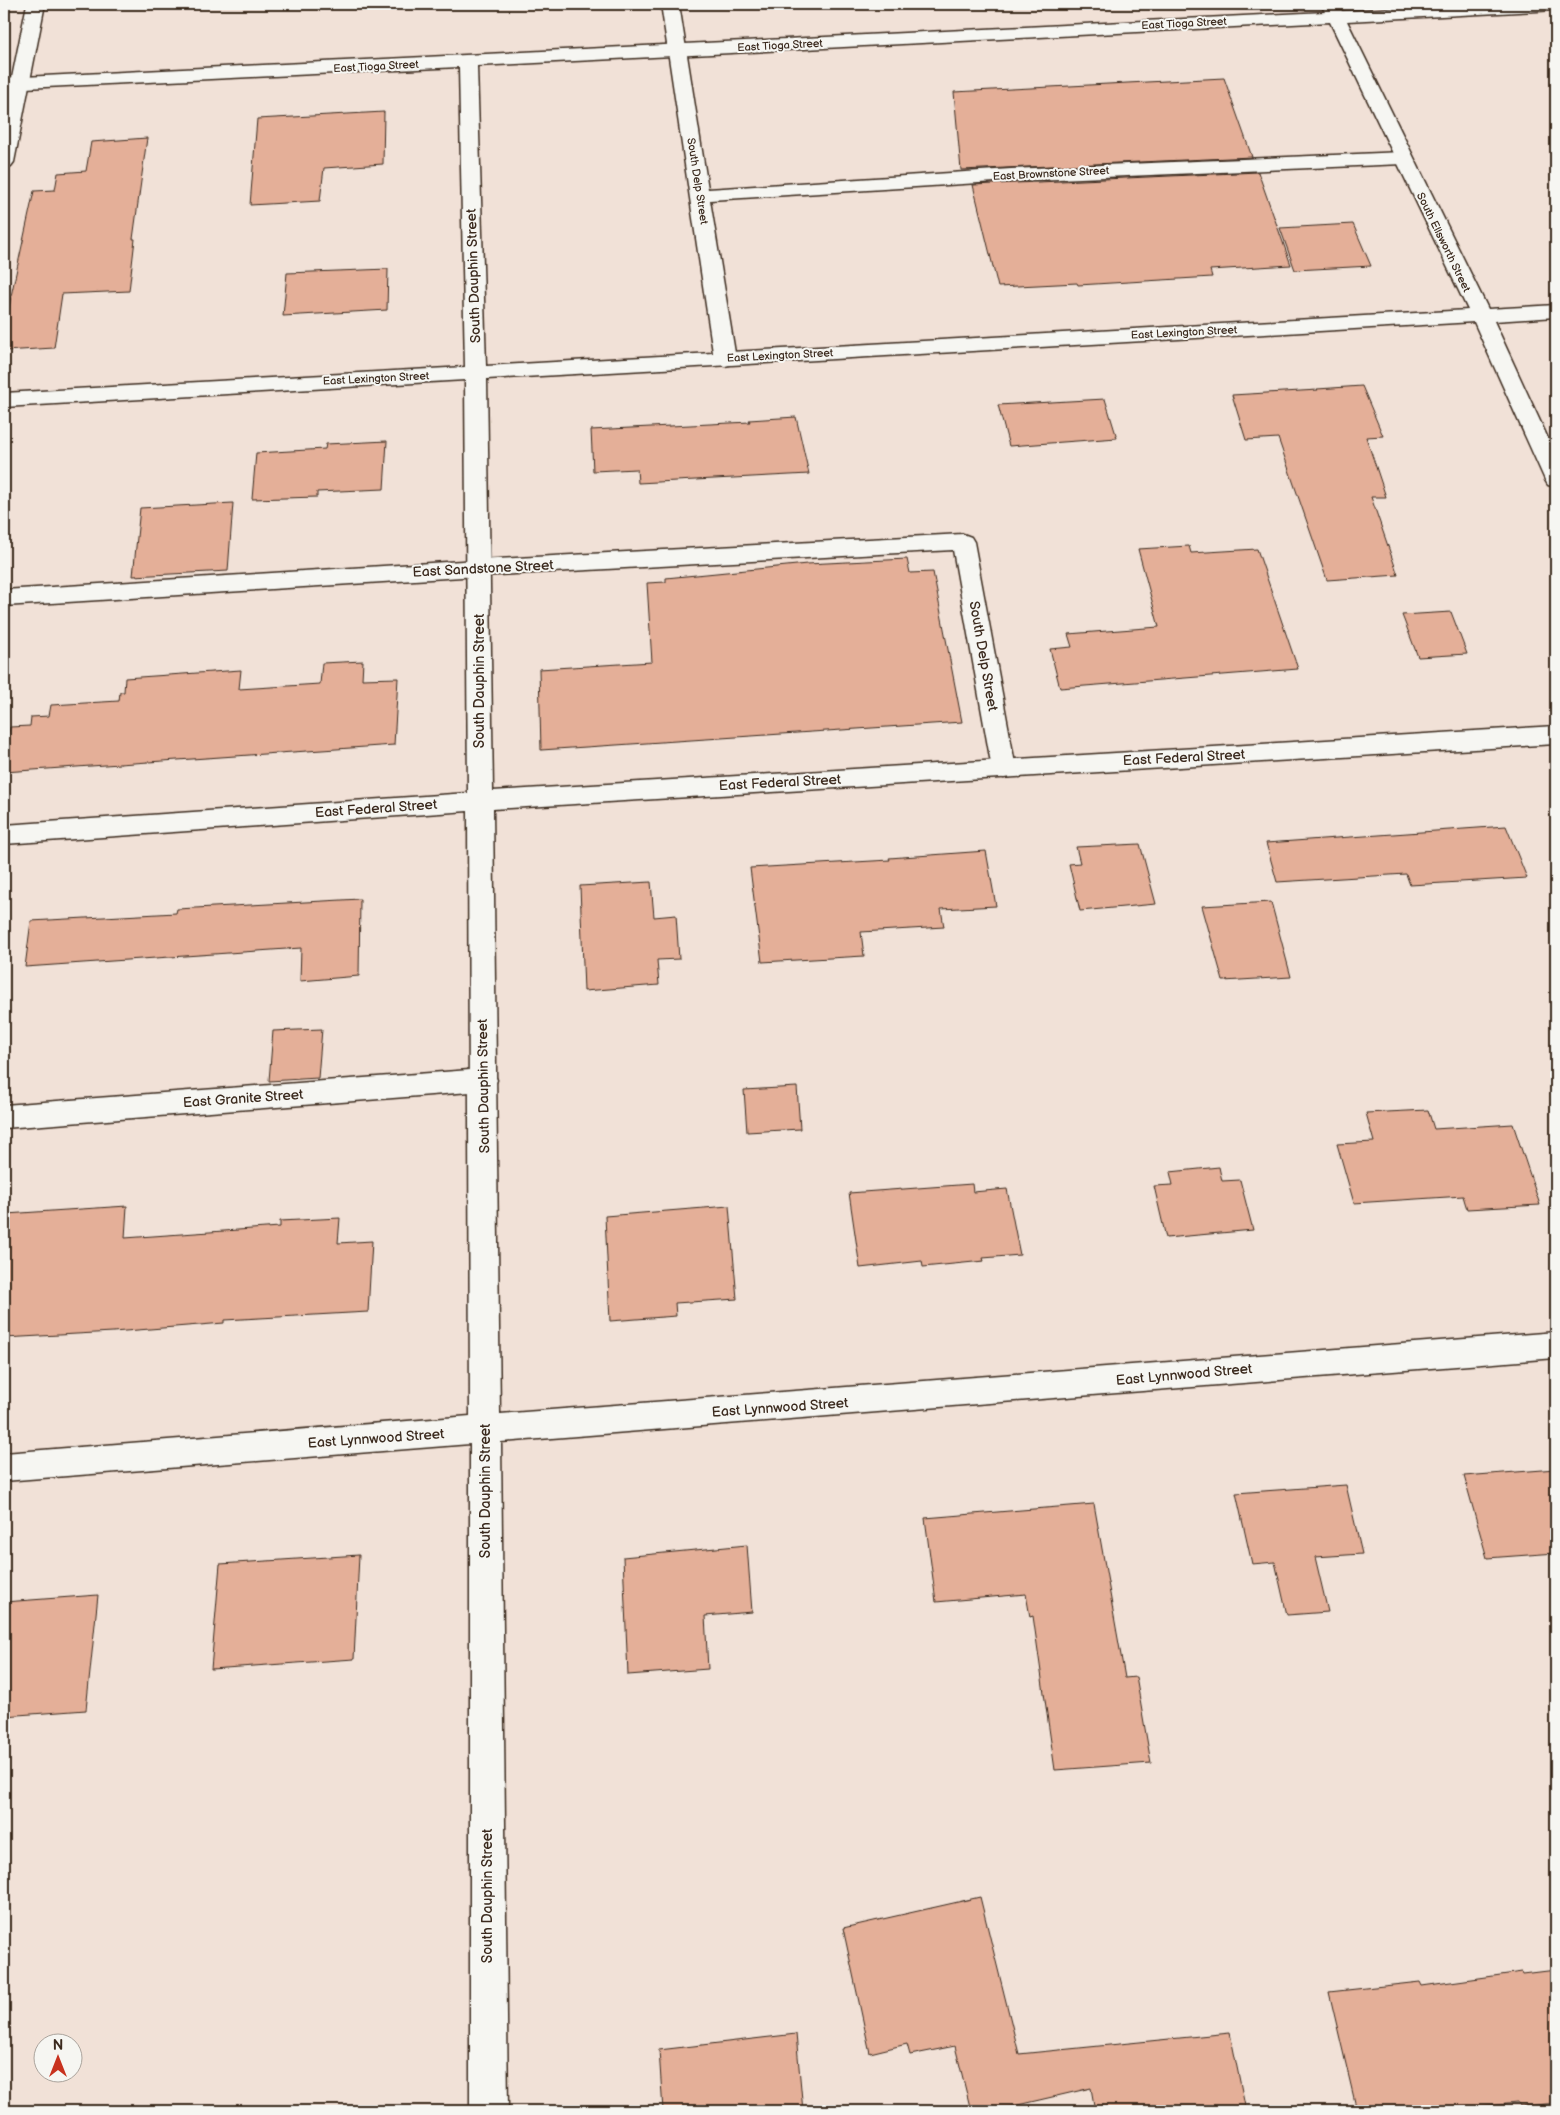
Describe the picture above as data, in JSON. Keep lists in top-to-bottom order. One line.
{"streets":{"street":["East Tioga Street","East Brownstone Street","South Delp Street","South Ellsworth Street","South Dauphin Street","East Lexington Street","East Sandstone Street","East Federal Street","East Granite Street","East Lynnwood Street"]},"crossings":[["East Tioga Street","South Delp Street"],["East Tioga Street","South Ellsworth Street"],["East Tioga Street","South Dauphin Street"],["East Brownstone Street","South Delp Street"],["East Brownstone Street","South Ellsworth Street"],["South Delp Street","East Lexington Street"],["South Delp Street","East Sandstone Street"],["South Delp Street","East Federal Street"],["South Ellsworth Street","East Lexington Street"],["South Dauphin Street","East Lexington Street"],["South Dauphin Street","East Sandstone Street"],["South Dauphin Street","East Federal Street"],["South Dauphin Street","East Granite Street"],["South Dauphin Street","East Lynnwood Street"]],"north":"top"}
